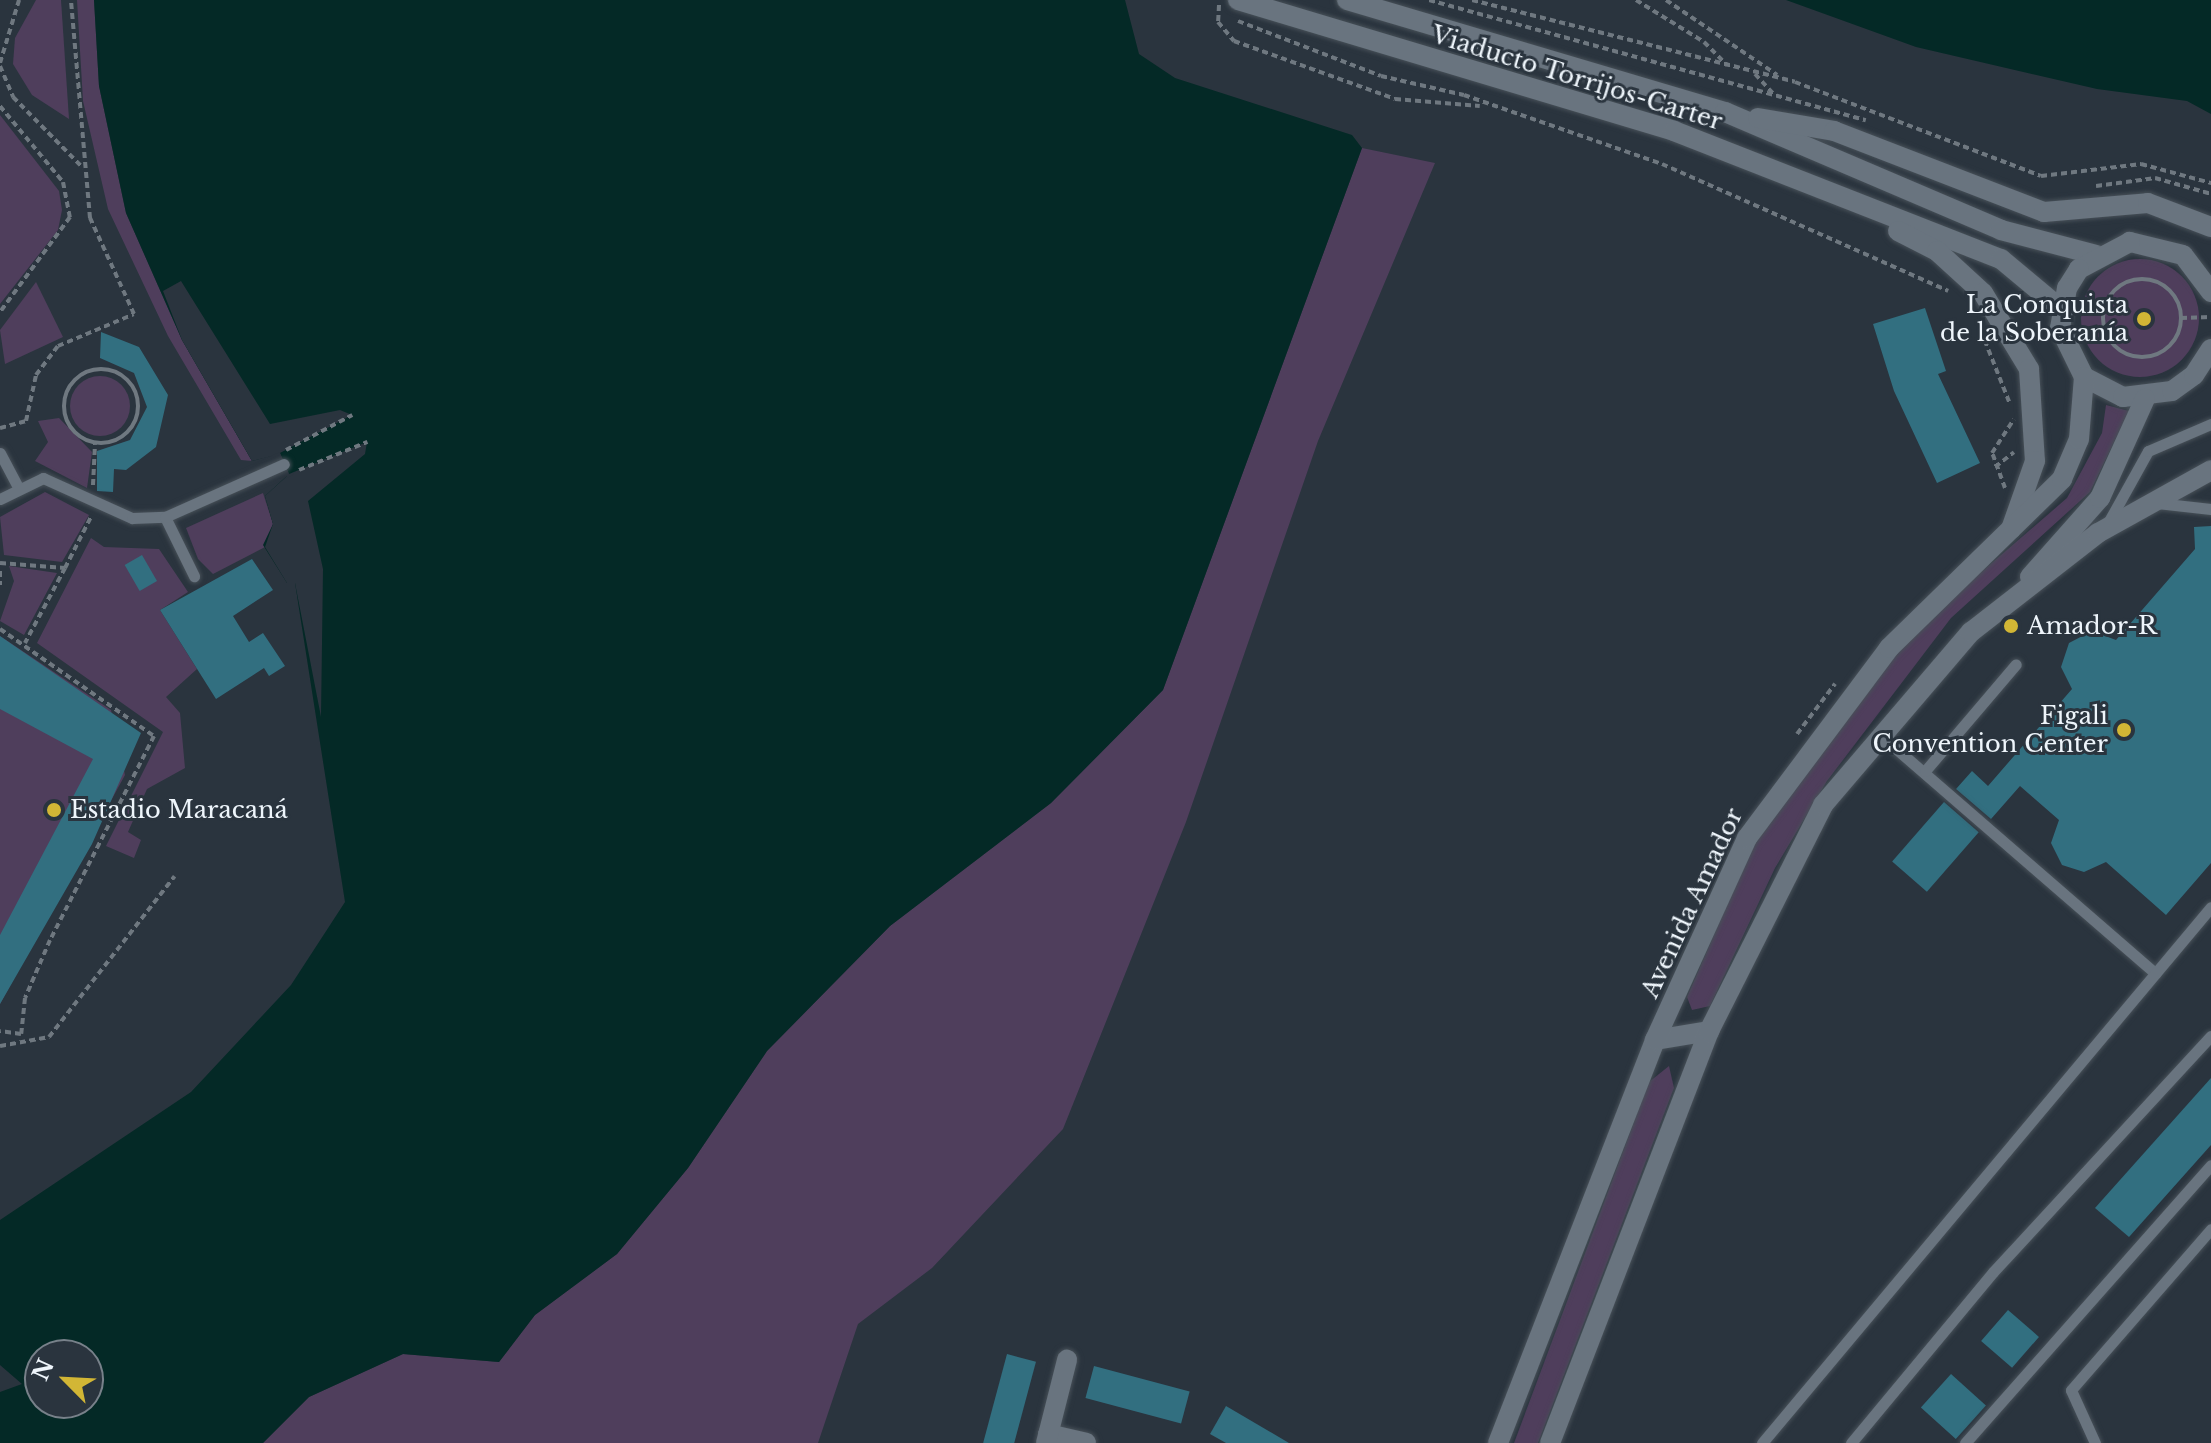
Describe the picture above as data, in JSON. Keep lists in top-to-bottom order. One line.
{"streets":{"main road":["Viaducto Torrijos-Carter","Avenida Amador"]},"places":["La Conquista de la Soberanía","Amador-R","Figali Convention Center","Estadio Maracaná"],"north":"top left"}
